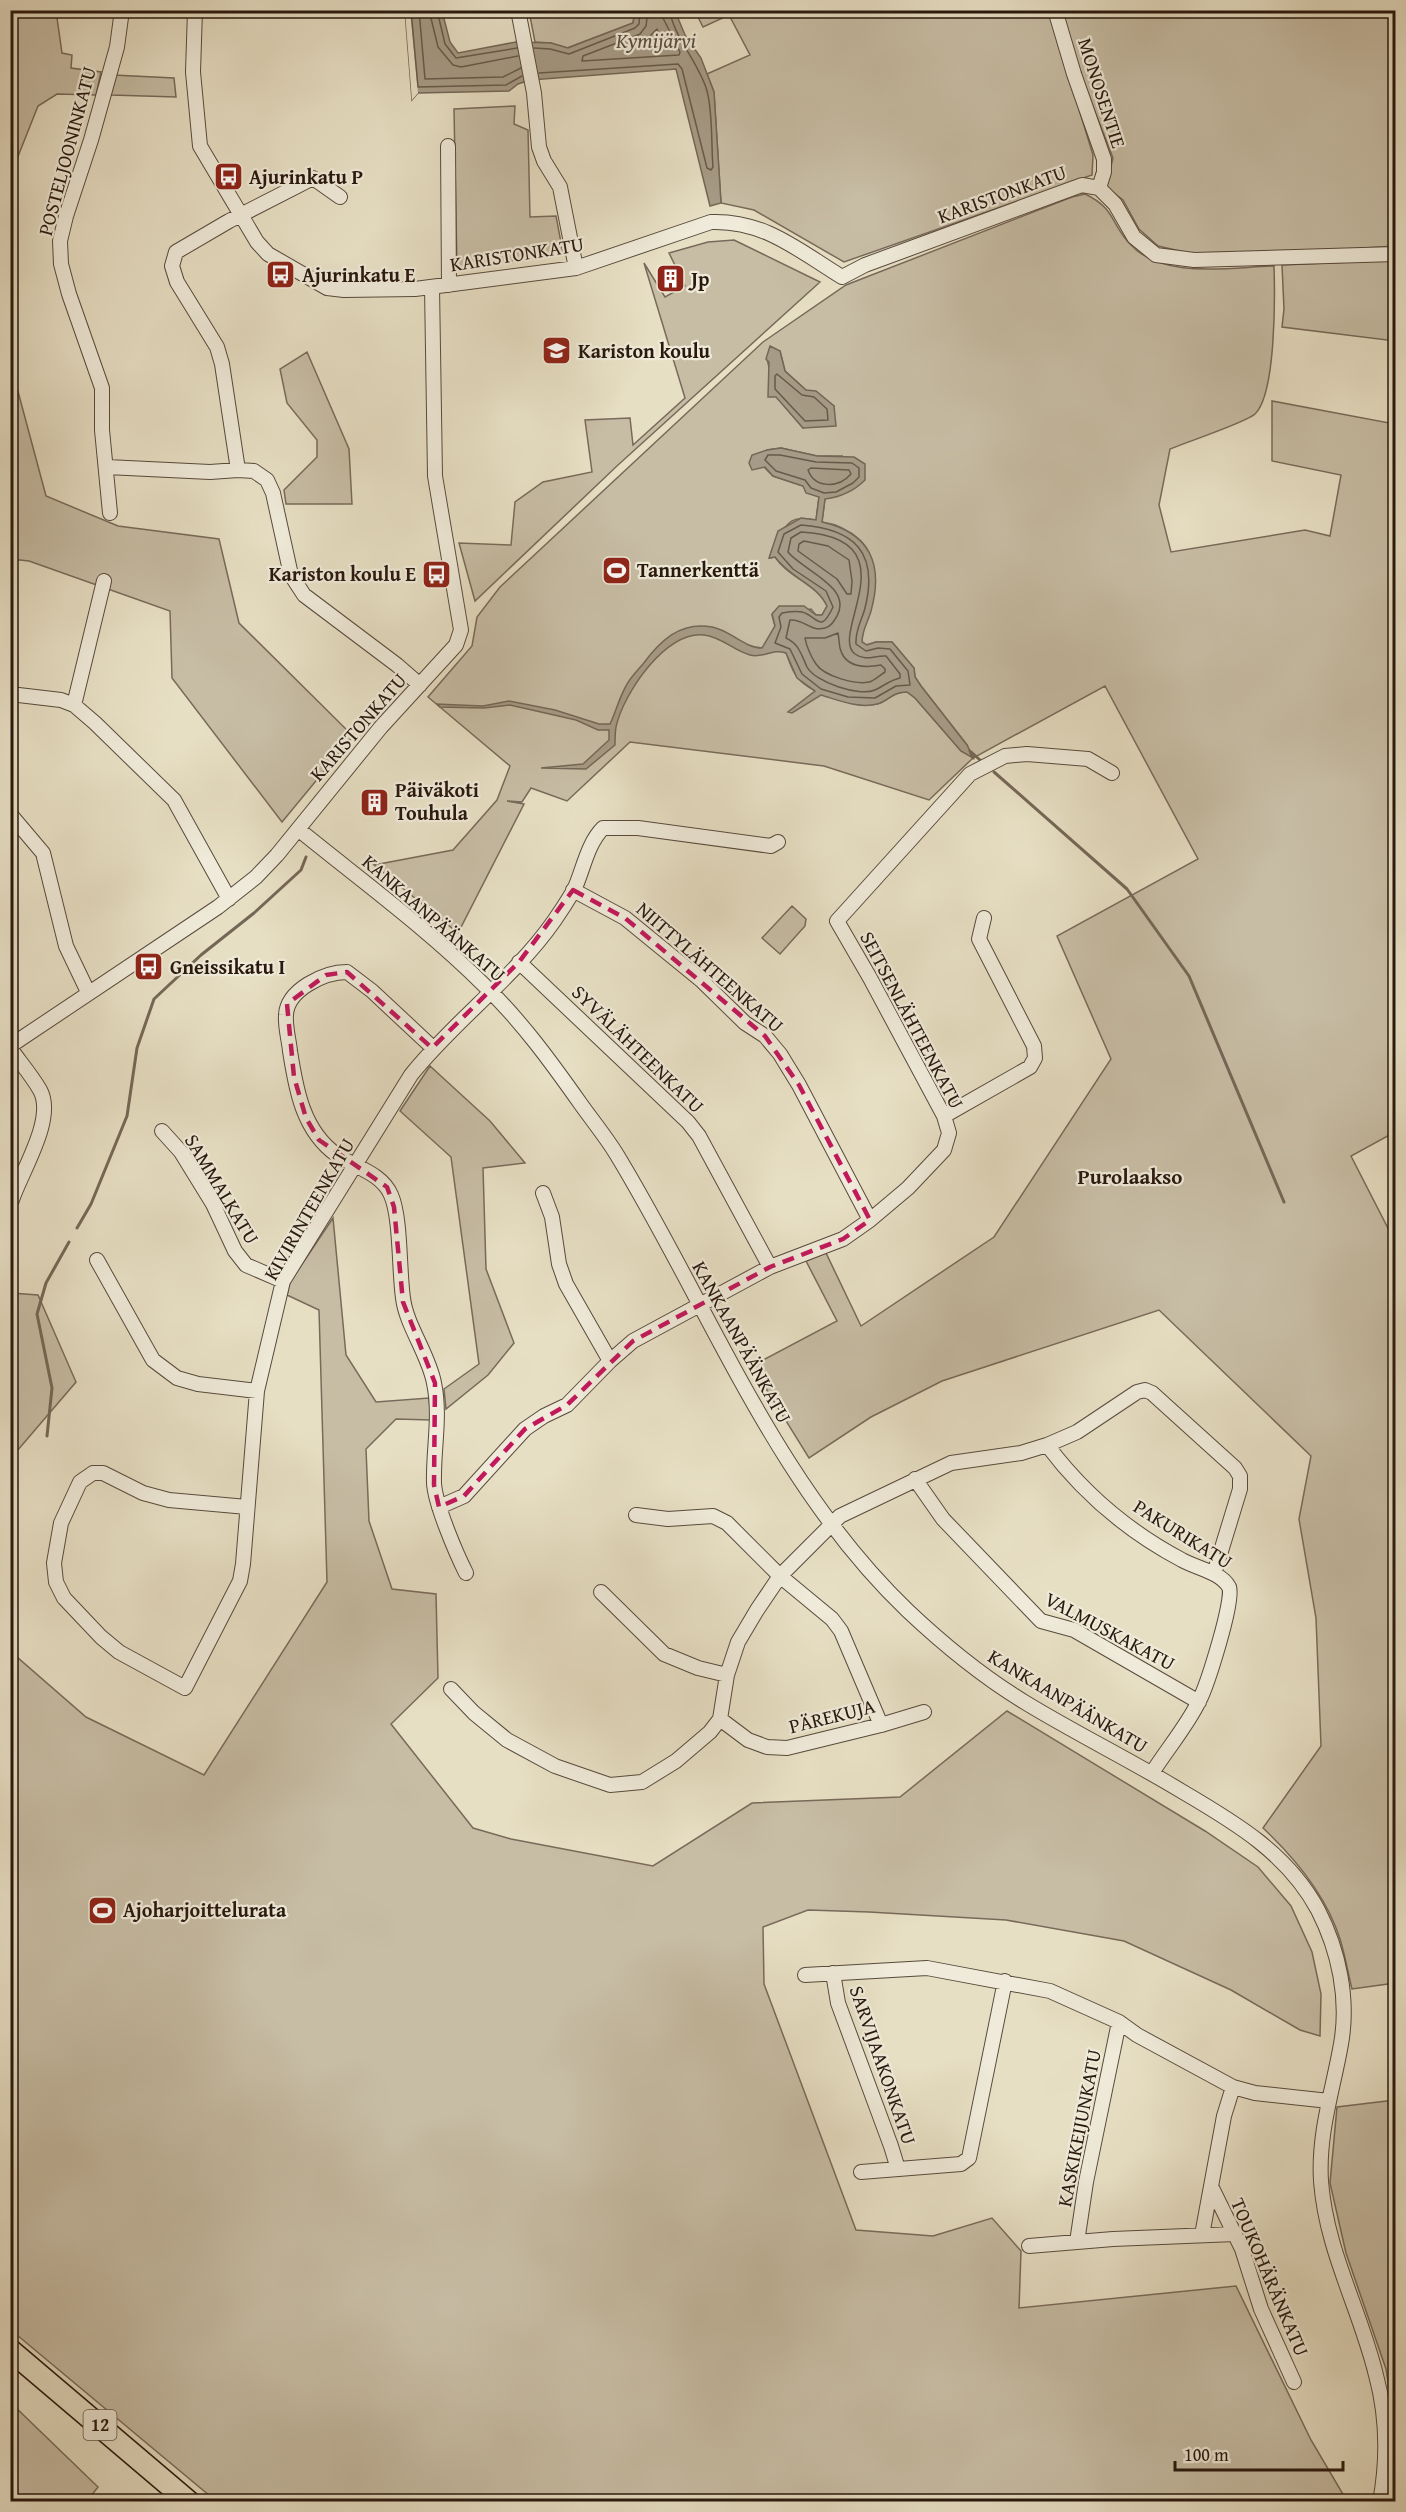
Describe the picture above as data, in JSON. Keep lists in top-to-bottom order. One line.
{"streets":{"highway":["12"],"street":["MONOSENTIE","POSTELJOONINKATU","KARISTONKATU","KANKAANPÄÄNKATU","NIITTYLÄHTEENKATU","SEITSENLÄHTEENKATU","SYVÄLÄHTEENKATU","SAMMALKATU","KIVIRINTEENKATU","PAKURIKATU","VALMUSKAKATU","PÄREKUJA","SARVIJAAKONKATU","KASKIKEIJUNKATU","TOUKOHÄRÄNKATU"]},"crossings":[["MONOSENTIE","KARISTONKATU"],["KARISTONKATU","KANKAANPÄÄNKATU"],["KANKAANPÄÄNKATU","SEITSENLÄHTEENKATU"],["KANKAANPÄÄNKATU","KIVIRINTEENKATU"],["KANKAANPÄÄNKATU","PAKURIKATU"],["NIITTYLÄHTEENKATU","SEITSENLÄHTEENKATU"],["NIITTYLÄHTEENKATU","KIVIRINTEENKATU"],["SEITSENLÄHTEENKATU","SYVÄLÄHTEENKATU"],["SYVÄLÄHTEENKATU","KIVIRINTEENKATU"],["SAMMALKATU","KIVIRINTEENKATU"],["PAKURIKATU","VALMUSKAKATU"]],"districts":["Purolaakso"],"water":["Kymijärvi"],"places":{"bus stop":["Ajurinkatu P","Ajurinkatu E","Kariston koulu E","Gneissikatu I"],"building":["Jp","Päiväkoti Touhula"],"school or university":["Kariston koulu"],"sports":["Tannerkenttä","Ajoharjoittelurata"]},"scale_bar":"100 m"}
